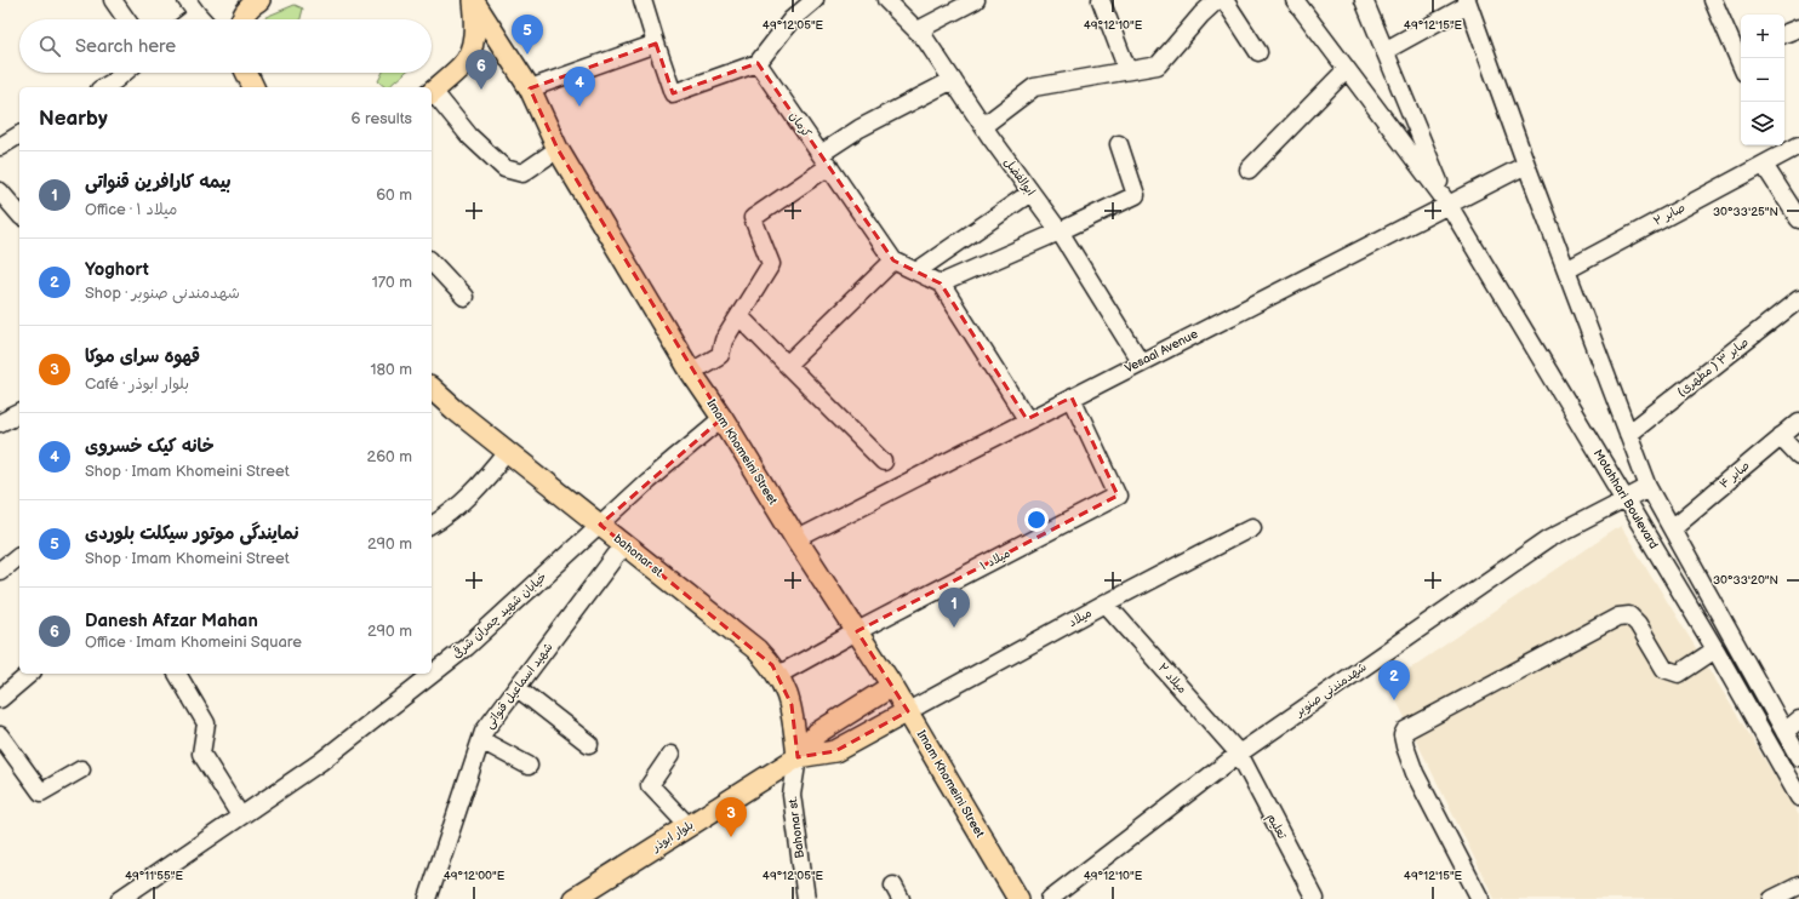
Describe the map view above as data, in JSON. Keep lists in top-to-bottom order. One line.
{"streets":{"main road":["Imam Khomeini Street","bahonar st.","بلوار ابوذر"],"street":["کرمان","ابوالفضل","صابر ۲","Vesaal Avenue","صابر ۳ ( مطهری)","صابر ۴","Motahhari Boulevard","میلاد ۱","خیابان شهید چمران شرقی","میلاد","میلاد ۲","شهید اسماعیل قنواتی","شهدمندنی صنوبر","تعلیم","Bahonar st."]},"crossings":[["ابوالفضل","Vesaal Avenue"],["صابر ۲","Motahhari Boulevard"],["Vesaal Avenue","Imam Khomeini Street"],["Vesaal Avenue","Motahhari Boulevard"],["Vesaal Avenue","میلاد ۱"],["صابر ۳ ( مطهری)","Motahhari Boulevard"],["Imam Khomeini Street","میلاد ۱"],["Imam Khomeini Street","خیابان شهید چمران شرقی"],["Imam Khomeini Street","میلاد"],["صابر ۴","Motahhari Boulevard"],["Motahhari Boulevard","شهدمندنی صنوبر"],["bahonar st.","میلاد ۱"],["bahonar st.","خیابان شهید چمران شرقی"],["bahonar st.","شهید اسماعیل قنواتی"],["bahonar st.","Bahonar st."],["bahonar st.","بلوار ابوذر"],["میلاد","میلاد ۲"],["میلاد ۲","شهدمندنی صنوبر"],["میلاد ۲","تعلیم"],["شهدمندنی صنوبر","تعلیم"],["Bahonar st.","بلوار ابوذر"]],"page":{"map_buttons":["+","−"],"pins":["5","6","4","1","2","3"],"search":"Search here","heading":["Nearby","6 results"],"list":[{"mark":"1","name":"بیمه کارافرین قنواتی","note":"Office · میلاد ۱","value":"60 m"},{"mark":"2","name":"Yoghort","note":"Shop · شهدمندنی صنوبر","value":"170 m"},{"mark":"3","name":"قهوه سرای موکا","note":"Café · بلوار ابوذر","value":"180 m"},{"mark":"4","name":"خانه کیک خسروی","note":"Shop · Imam Khomeini Street","value":"260 m"},{"mark":"5","name":"نمایندگی موتور سیکلت بلوردی","note":"Shop · Imam Khomeini Street","value":"290 m"},{"mark":"6","name":"Danesh Afzar Mahan","note":"Office · Imam Khomeini Square","value":"290 m"}]},"coordinates":["49°12'05\"E","49°12'10\"E","49°12'15\"E","30°33'25\"N","30°33'20\"N","49°11'55\"E","49°12'00\"E"]}
